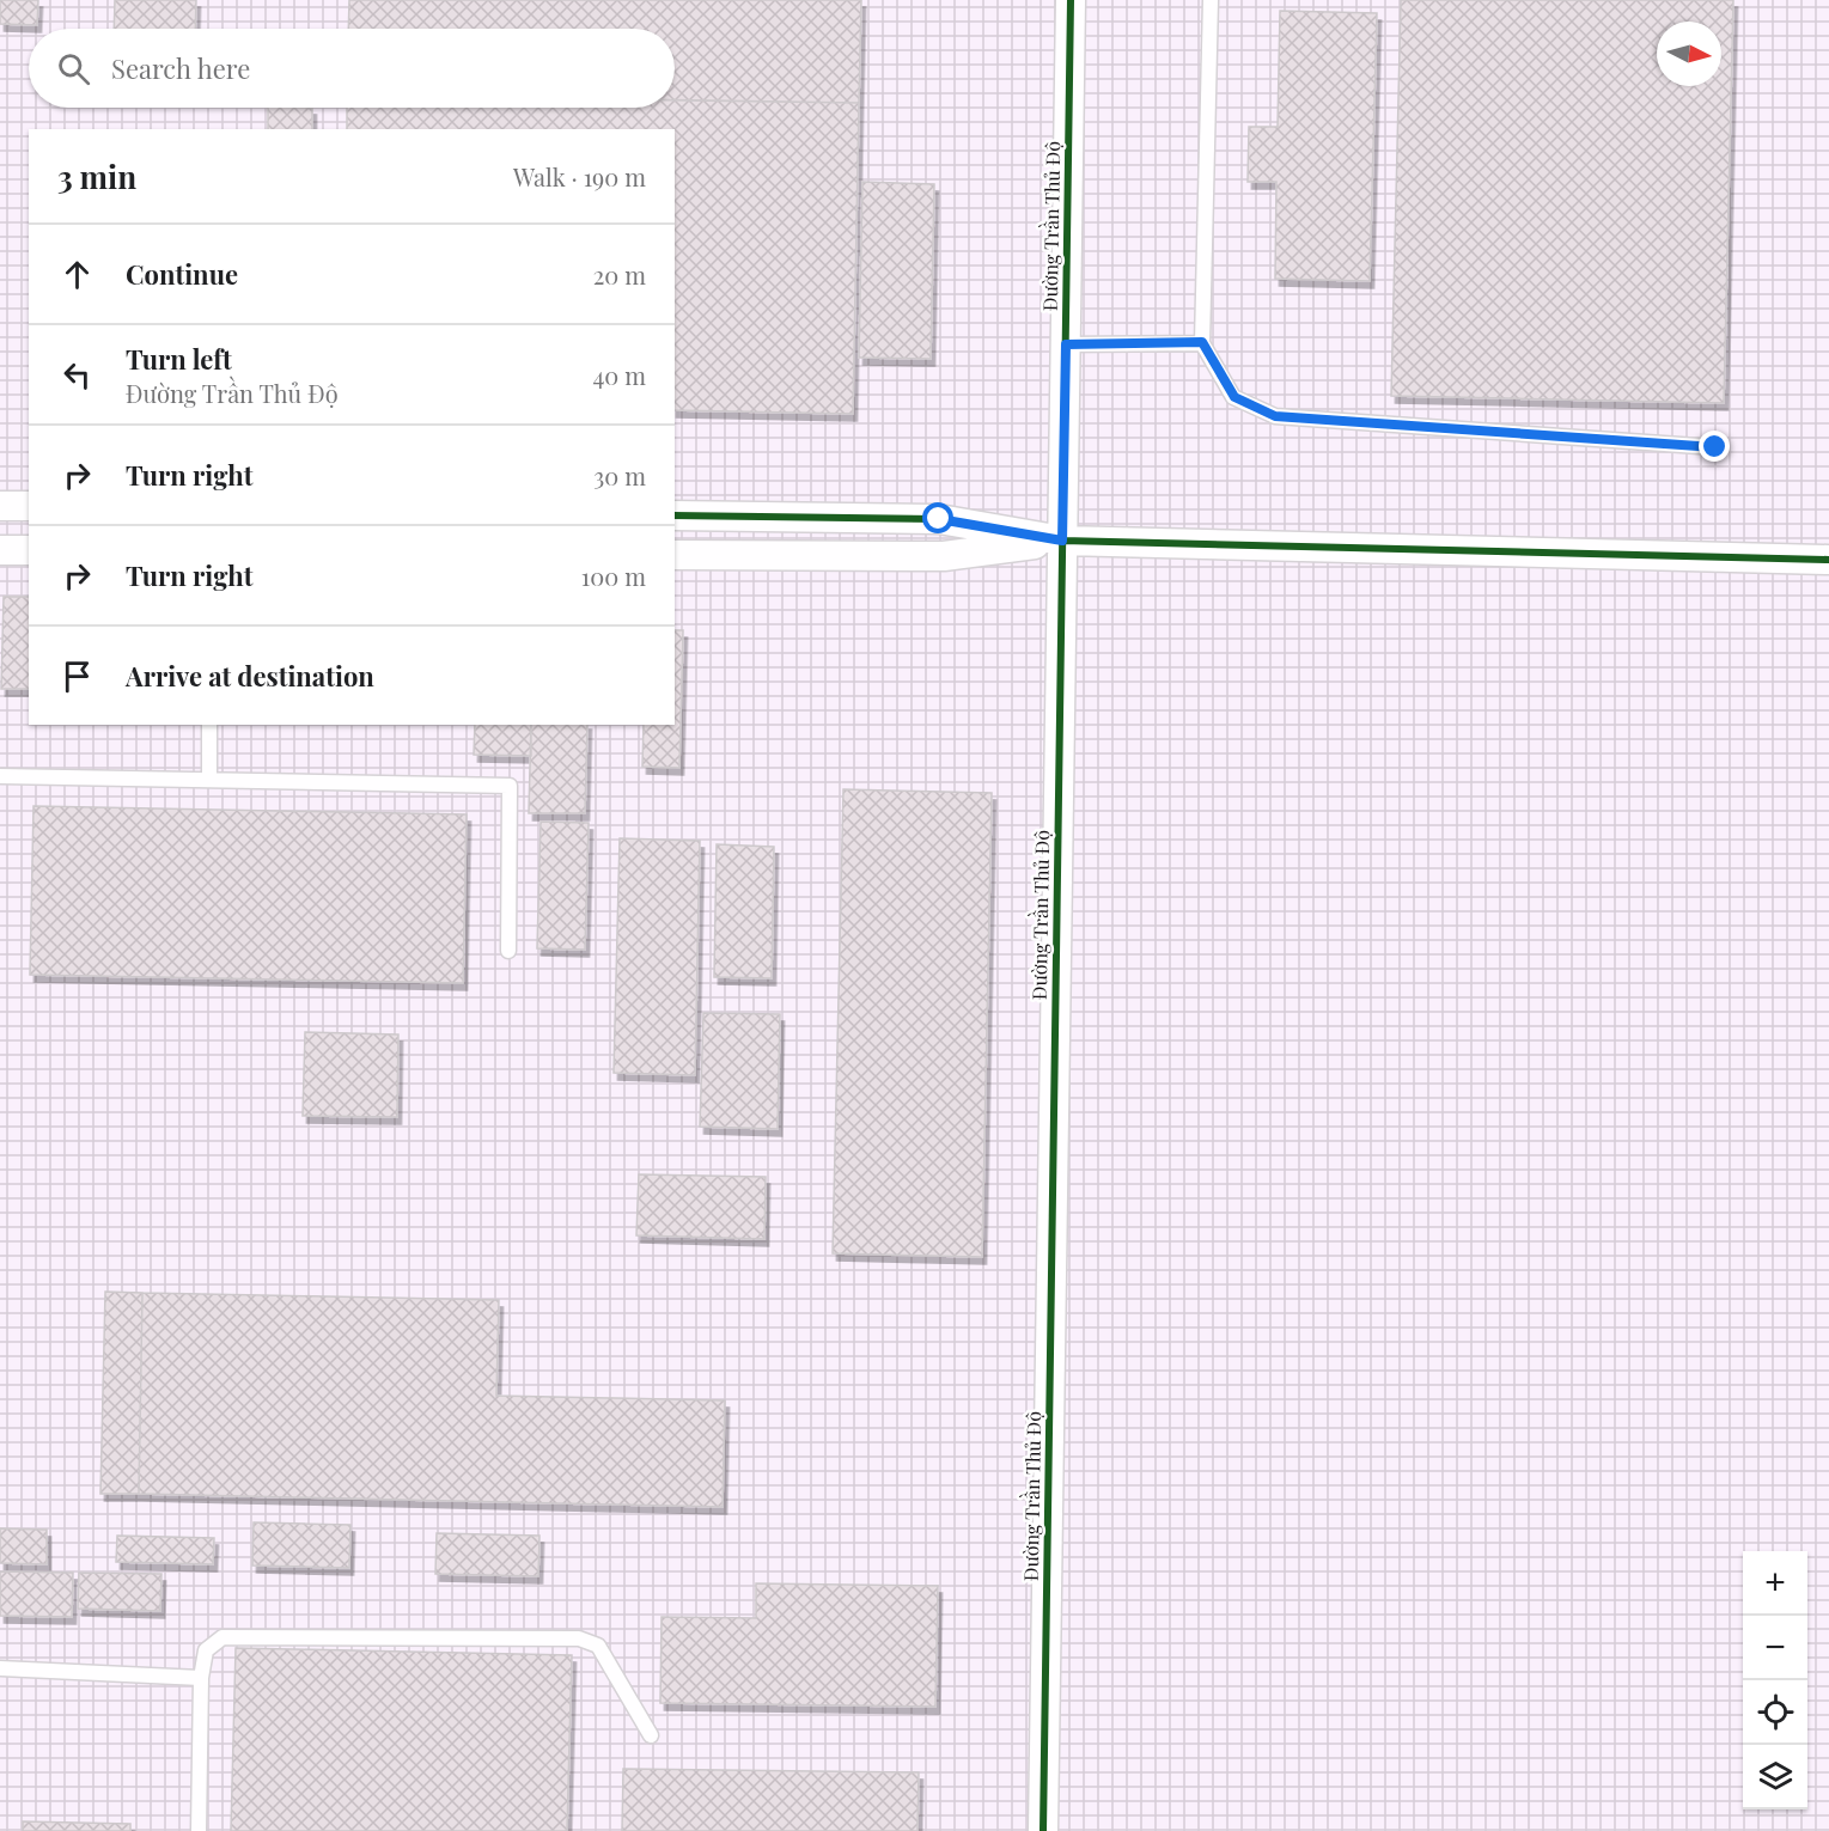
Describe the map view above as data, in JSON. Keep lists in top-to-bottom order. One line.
{"streets":{"street":["Đường Trần Thủ Độ"]},"north":"right","page":{"search":"Search here","heading":["3 min","Walk · 190 m"],"list":[["Continue","20 m"],["Turn left","Đường Trần Thủ Độ","40 m"],["Turn right","30 m"],["Turn right","100 m"],"Arrive at destination"],"map_buttons":["+","−"]}}
